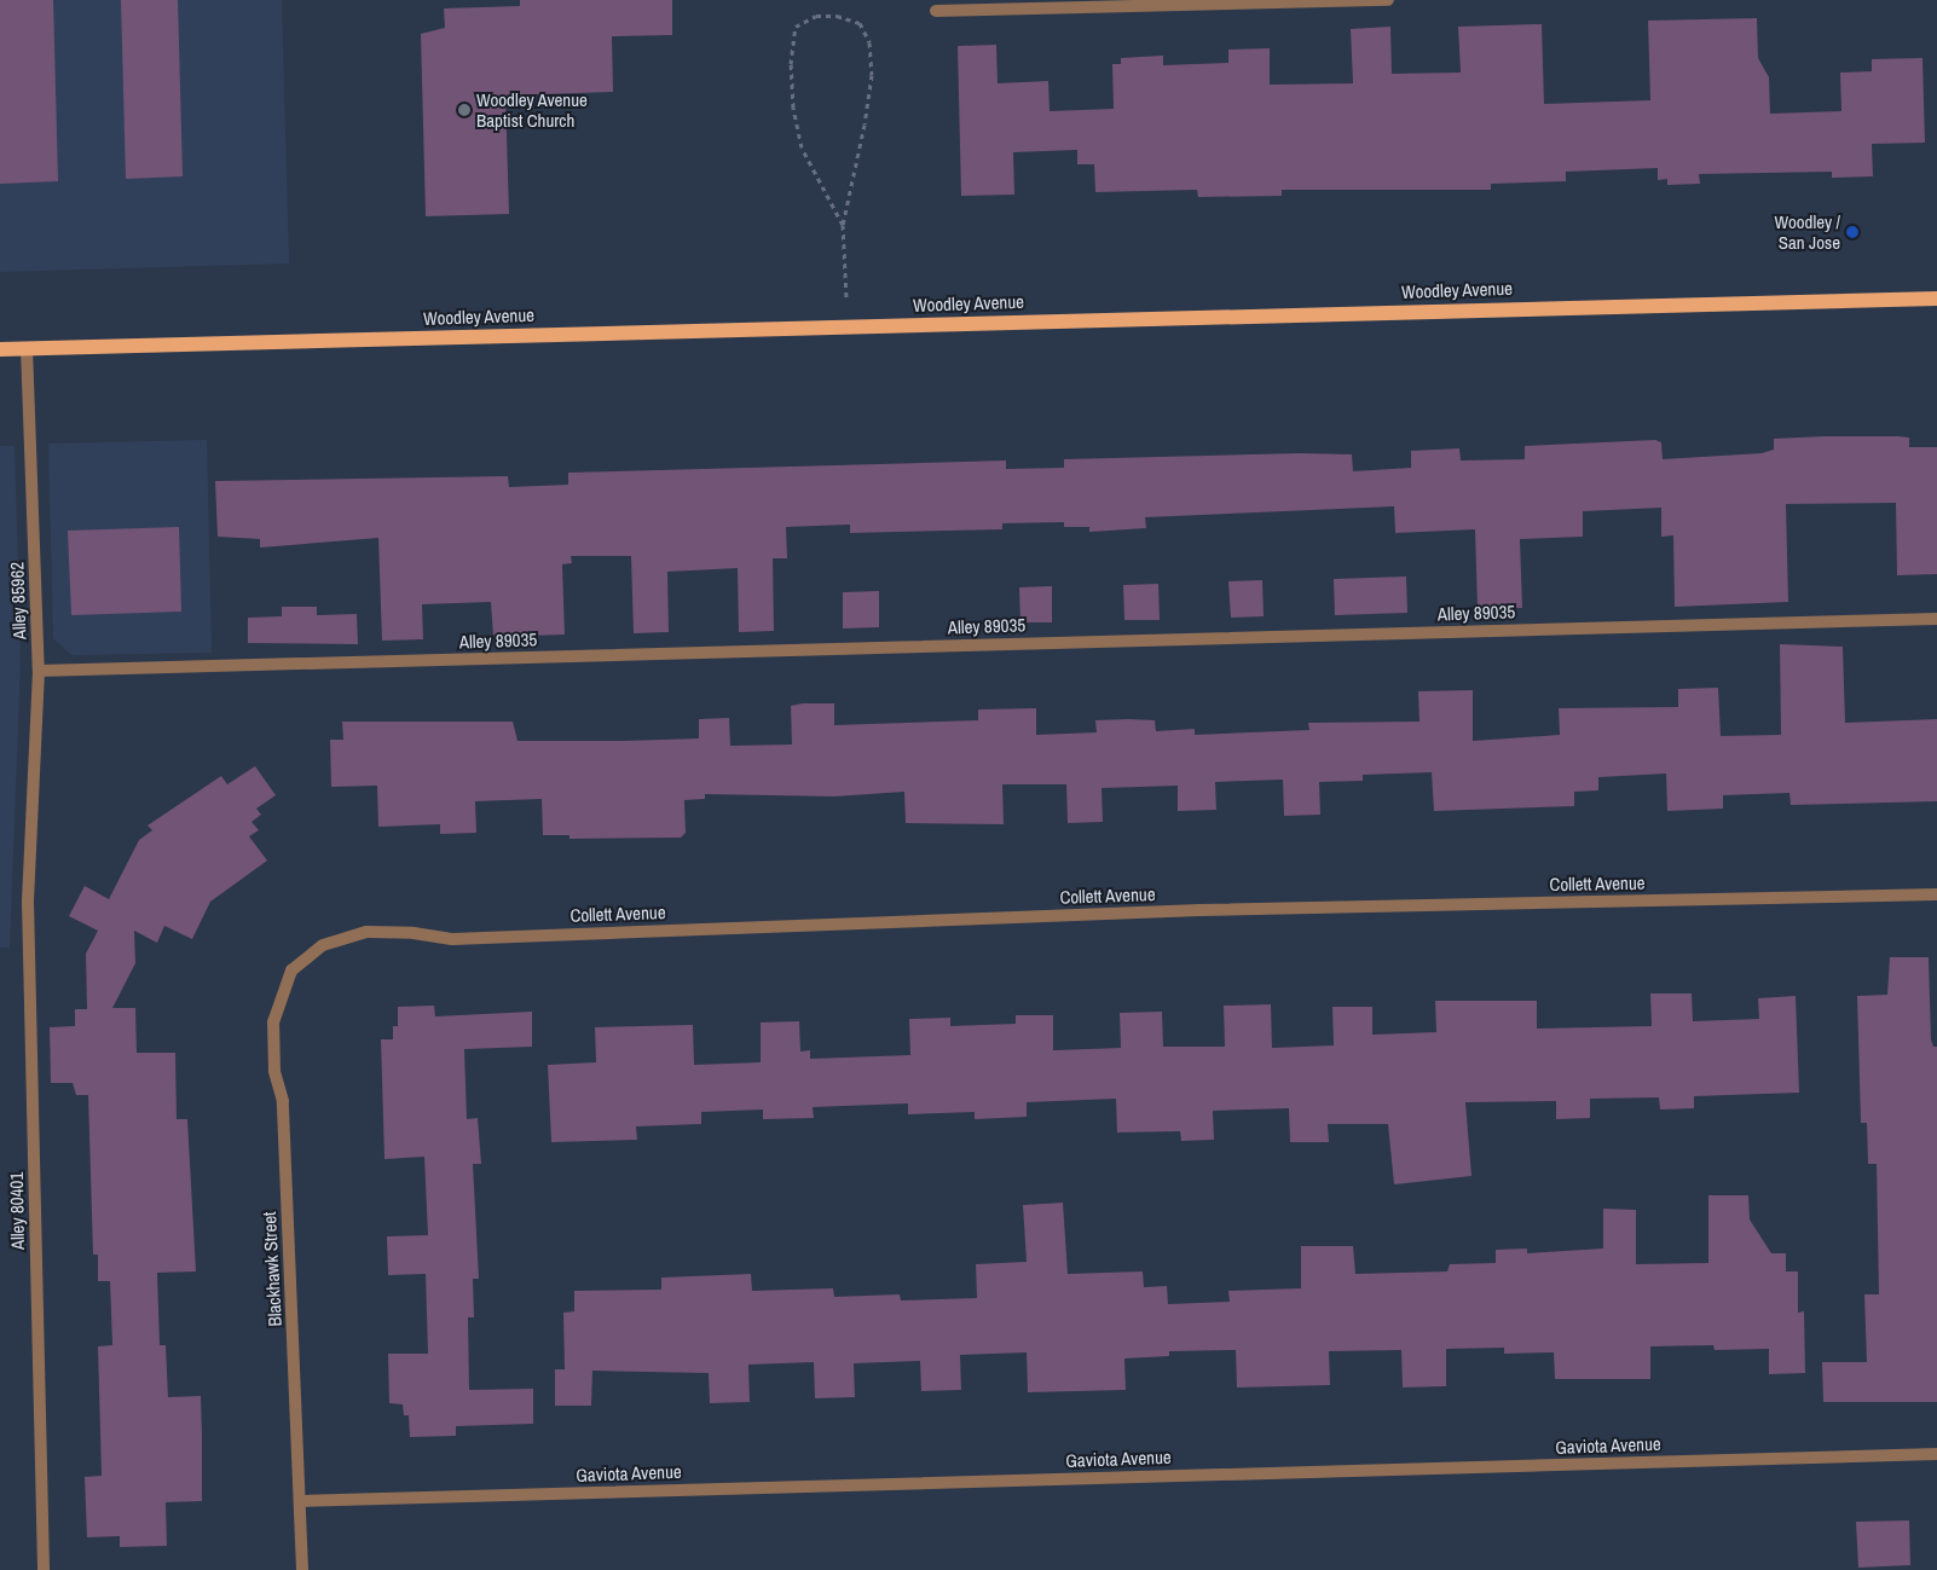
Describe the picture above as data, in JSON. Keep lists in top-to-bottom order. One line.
{"streets":{"main road":["Woodley Avenue"],"street":["Alley 85962","Alley 89035","Collett Avenue","Alley 80401","Blackhawk Street","Gaviota Avenue"]},"crossings":[["Woodley Avenue","Alley 85962"],["Alley 85962","Alley 89035"],["Alley 85962","Alley 80401"],["Alley 89035","Alley 80401"],["Collett Avenue","Blackhawk Street"],["Blackhawk Street","Gaviota Avenue"]],"places":["Woodley Avenue Baptist Church","Woodley / San Jose"]}
